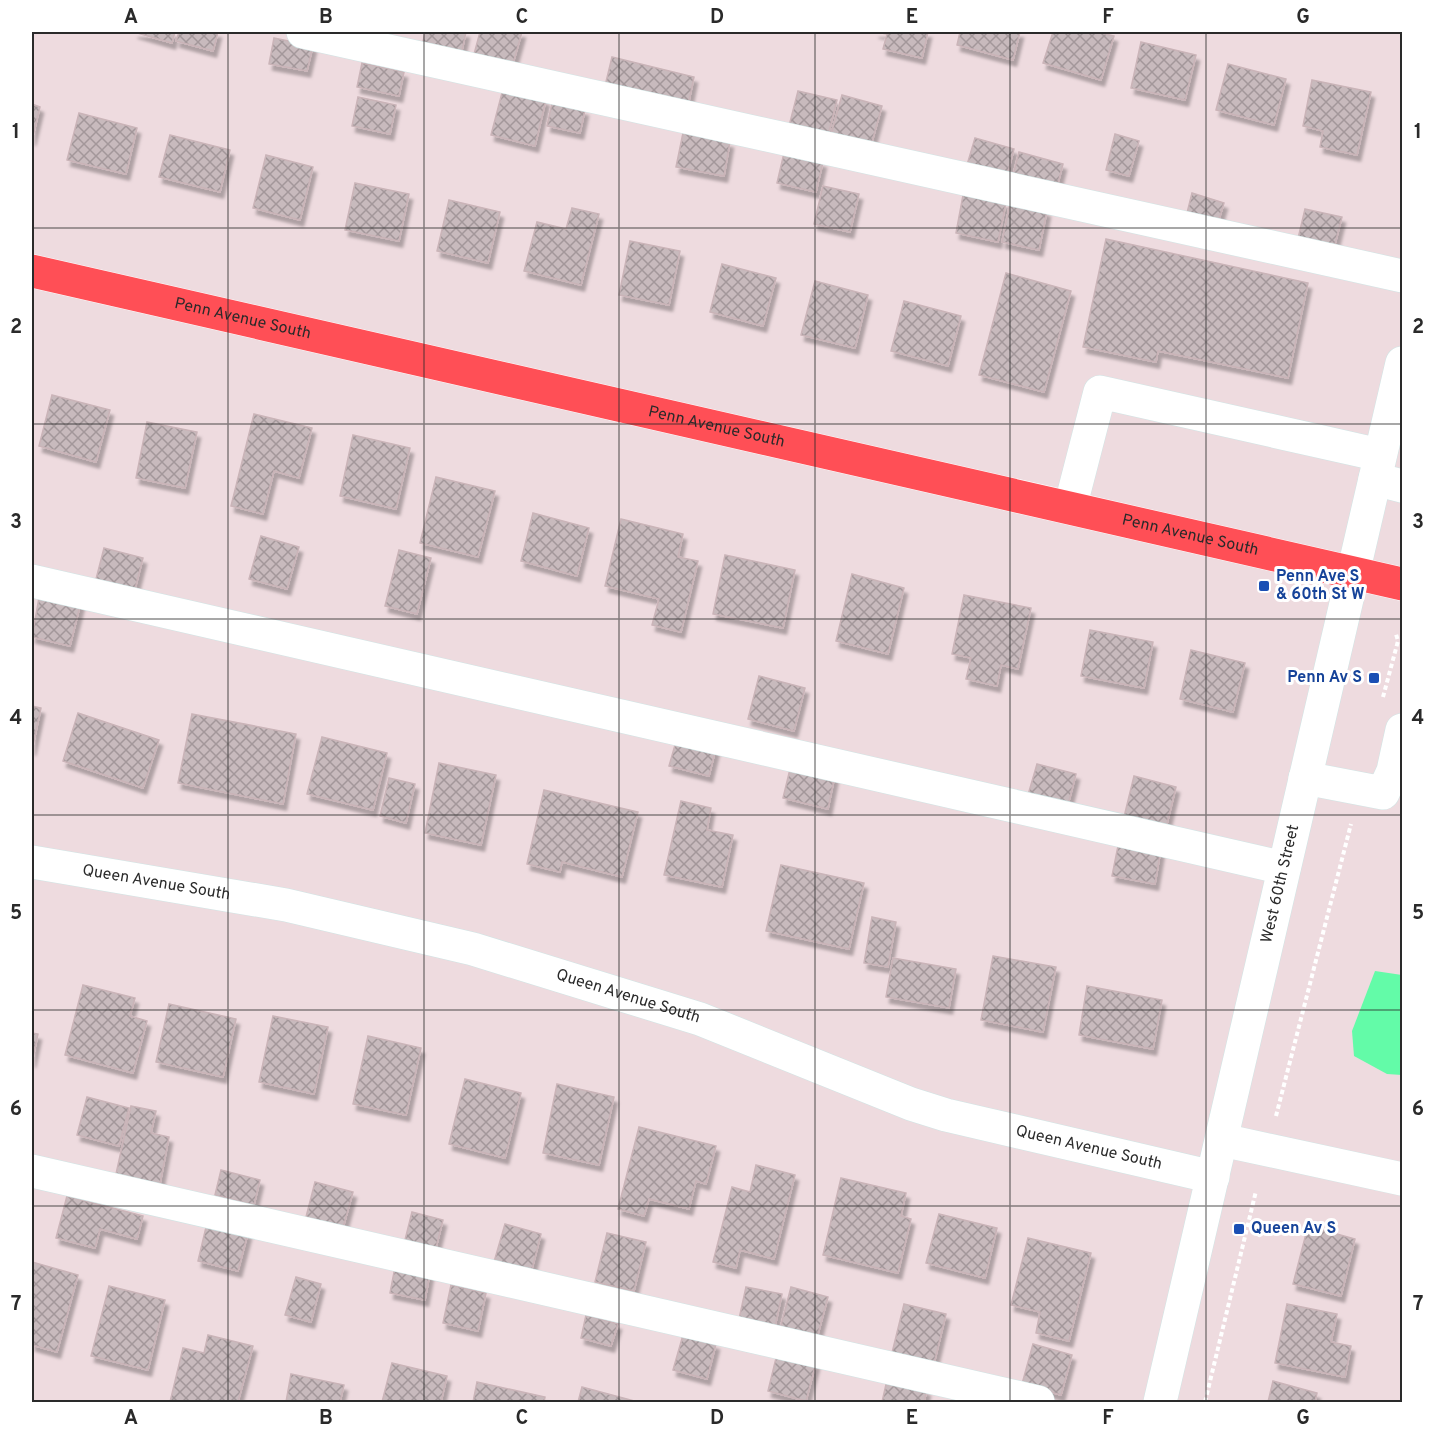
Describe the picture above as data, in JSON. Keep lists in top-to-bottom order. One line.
{"streets":{"main road":["Penn Avenue South"],"street":["Queen Avenue South","West 60th Street"]},"crossings":[["Penn Avenue South","West 60th Street"],["Queen Avenue South","West 60th Street"]],"places":{"transit":["Penn Ave S & 60th St W","Penn Av S","Queen Av S"]},"grid":{"columns":["A","B","C","D","E","F","G"],"rows":["1","2","3","4","5","6","7"]}}
